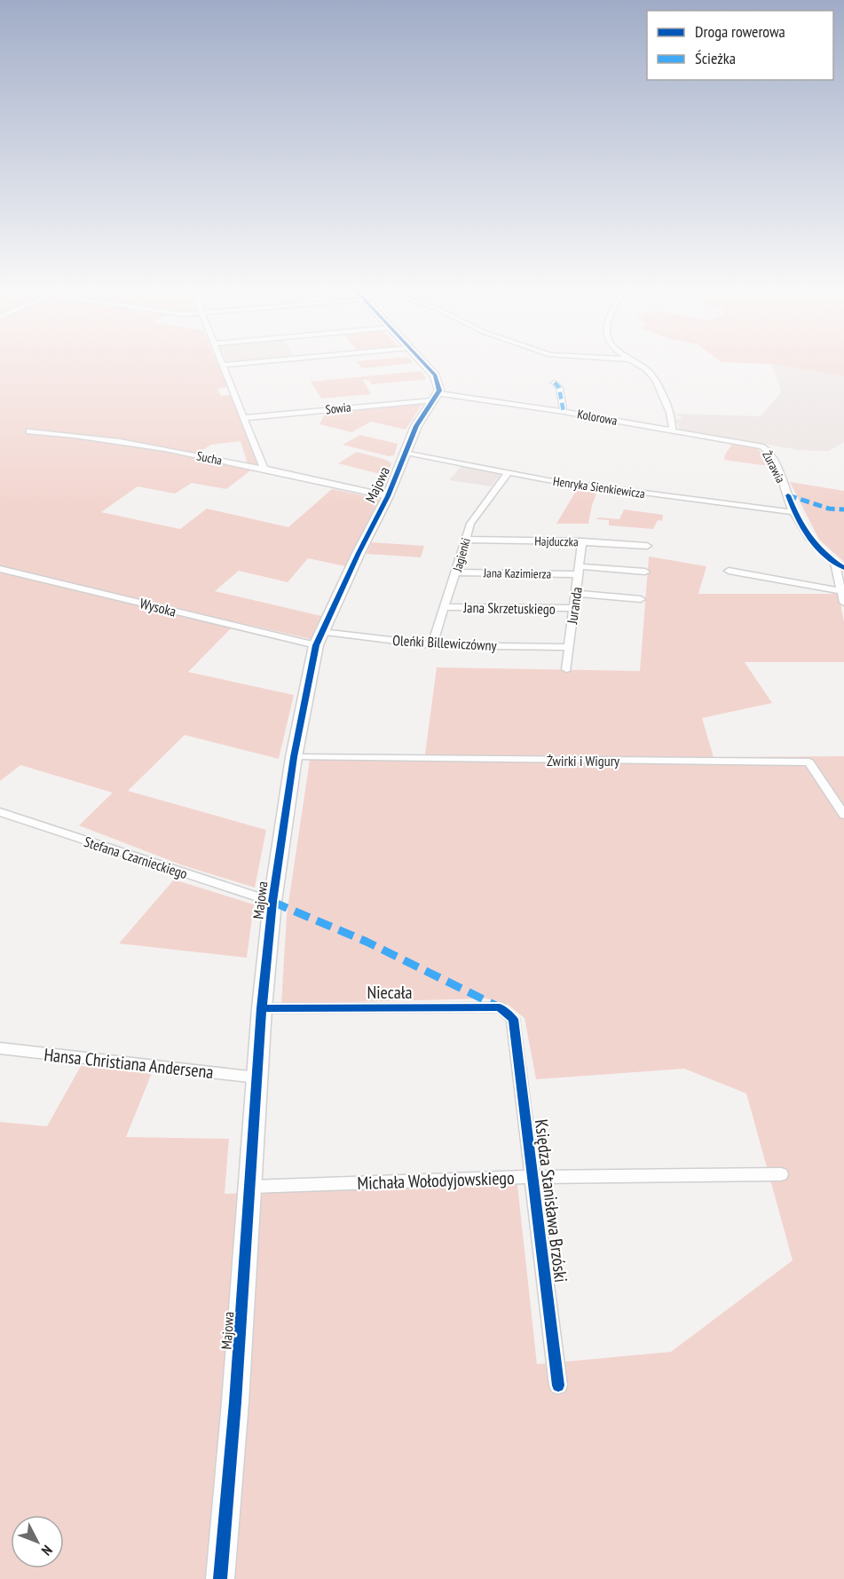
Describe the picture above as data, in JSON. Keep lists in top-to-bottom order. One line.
{"streets":{"street":["Sowia","Kolorowa","Sucha","Żurawia","Majowa","Henryka Sienkiewicza","Hajduczka","Jagienki","Jana Kazimierza","Juranda","Wysoka","Jana Skrzetuskiego","Oleńki Billewiczówny","Żwirki i Wigury","Stefana Czarnieckiego","Niecała","Hansa Christiana Andersena","Michała Wołodyjowskiego","Księdza Stanisława Brzóski"]},"crossings":[["Sowia","Kolorowa"],["Sowia","Majowa"],["Kolorowa","Żurawia"],["Kolorowa","Majowa"],["Sucha","Majowa"],["Żurawia","Henryka Sienkiewicza"],["Majowa","Henryka Sienkiewicza"],["Majowa","Wysoka"],["Majowa","Oleńki Billewiczówny"],["Majowa","Żwirki i Wigury"],["Majowa","Stefana Czarnieckiego"],["Majowa","Niecała"],["Majowa","Hansa Christiana Andersena"],["Majowa","Michała Wołodyjowskiego"],["Henryka Sienkiewicza","Jagienki"],["Hajduczka","Jagienki"],["Hajduczka","Juranda"],["Jagienki","Jana Kazimierza"],["Jagienki","Jana Skrzetuskiego"],["Jagienki","Oleńki Billewiczówny"],["Jana Kazimierza","Juranda"],["Juranda","Jana Skrzetuskiego"],["Juranda","Oleńki Billewiczówny"],["Wysoka","Oleńki Billewiczówny"],["Niecała","Księdza Stanisława Brzóski"],["Michała Wołodyjowskiego","Księdza Stanisława Brzóski"]],"legend":["Droga rowerowa","Ścieżka"],"north":"bottom right"}
